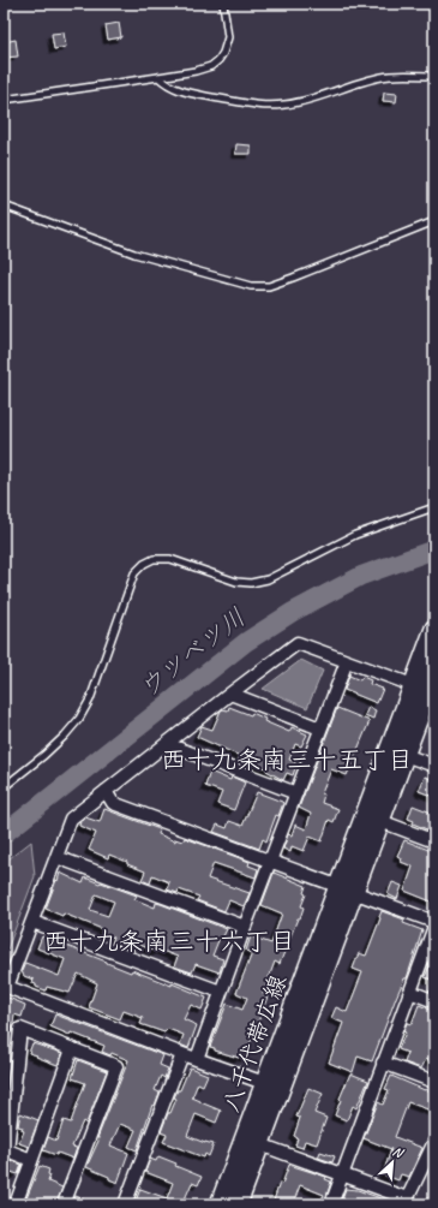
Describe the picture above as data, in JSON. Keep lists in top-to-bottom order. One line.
{"streets":{"main road":["八千代帯広線"]},"districts":["西十九条南三十五丁目","西十九条南三十六丁目"],"water":["ウツベツ川"],"north":"top right"}
